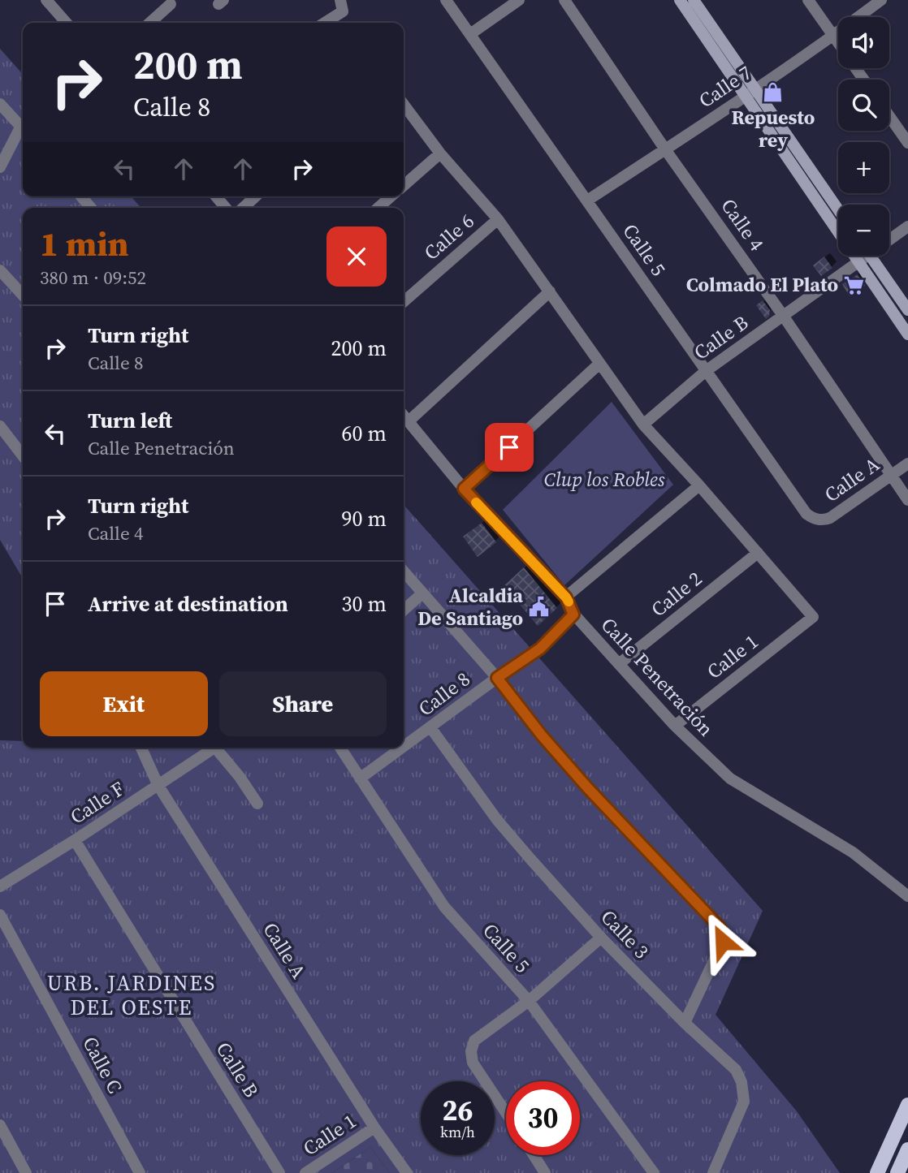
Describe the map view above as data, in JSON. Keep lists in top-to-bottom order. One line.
{"streets":{"street":["Calle 7","Calle 4","Calle 6","Calle 5","Calle B","Calle A","Calle 2","Calle 1","Calle Penetración","Calle 8","Calle F","Calle 3","Calle C"]},"crossings":[["Calle 7","Calle 4"],["Calle 7","Calle 5"],["Calle 4","Calle B"],["Calle 4","Calle A"],["Calle 5","Calle B"],["Calle 5","Calle A"],["Calle 5","Calle 8"],["Calle B","Calle F"],["Calle A","Calle 1"],["Calle A","Calle F"],["Calle 2","Calle 1"],["Calle 2","Calle Penetración"],["Calle 1","Calle Penetración"],["Calle Penetración","Calle 8"],["Calle 8","Calle 3"]],"districts":["URB. JARDINES DEL OESTE"],"parks":["Clup los Robles"],"places":{"shop":["Repuesto rey"],"supermarket":["Colmado El Plato"],"public building":["Alcaldia De Santiago"]},"page":{"map_buttons":["+","−"],"turn":["200 m","Calle 8"],"heading":["1 min","380 m · 09:52"],"list":[{"name":"Turn right","note":"Calle 8","value":"200 m"},{"name":"Turn left","note":"Calle Penetración","value":"60 m"},{"name":"Turn right","note":"Calle 4","value":"90 m"},{"name":"Arrive at destination","value":"30 m"}],"buttons":["Exit","Share"],"speed":"26 km/h","limit":"30"}}
